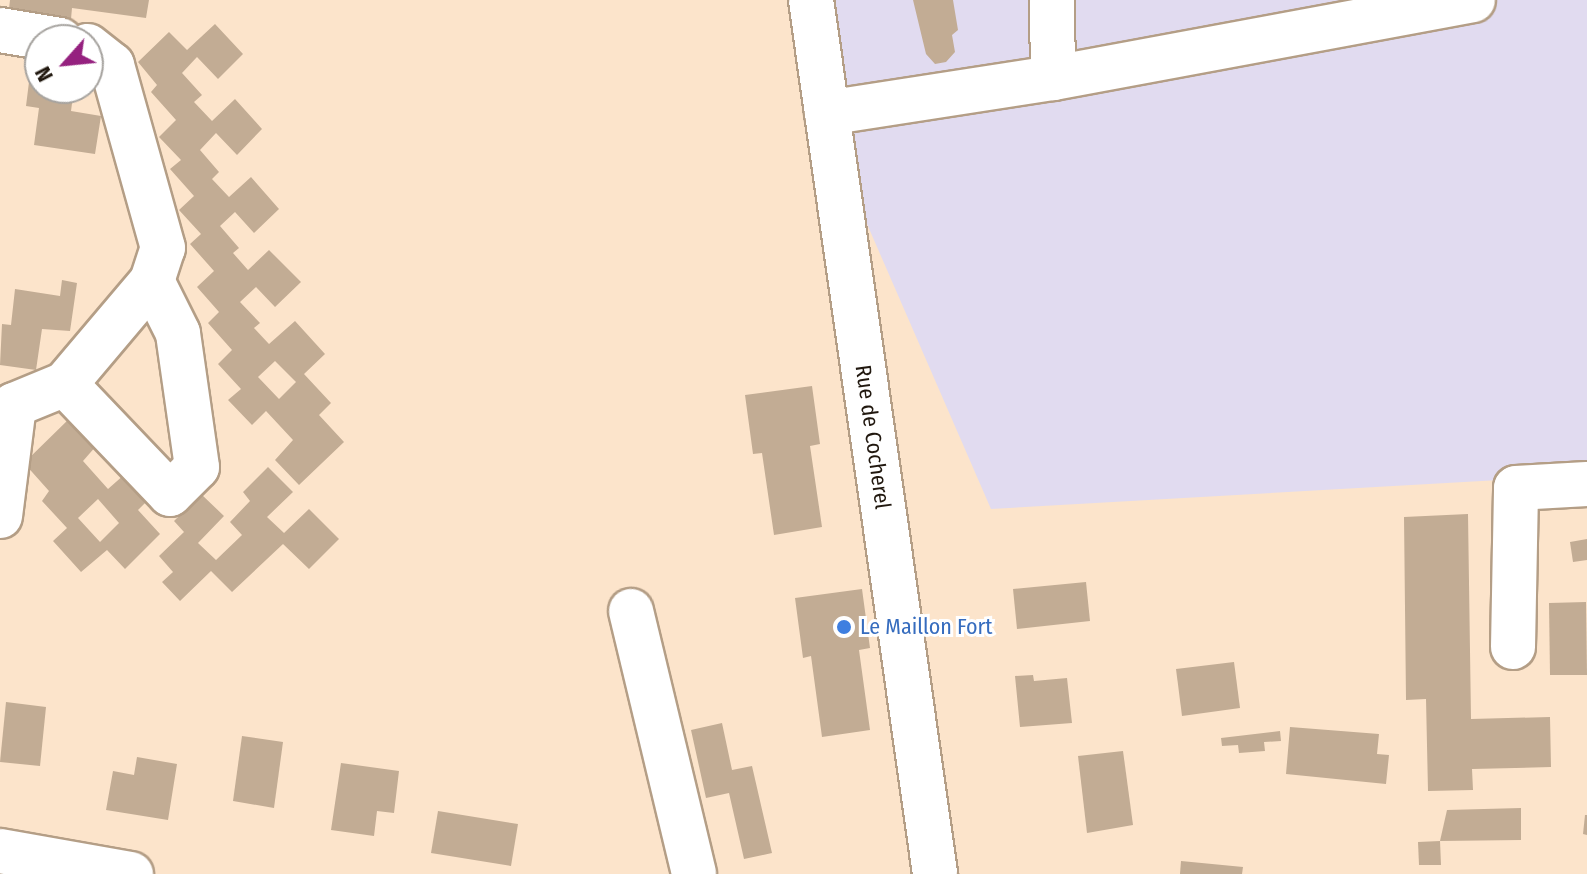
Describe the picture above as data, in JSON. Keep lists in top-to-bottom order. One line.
{"streets":{"street":["Rue de Cocherel"]},"places":["Le Maillon Fort"],"north":"bottom left"}
